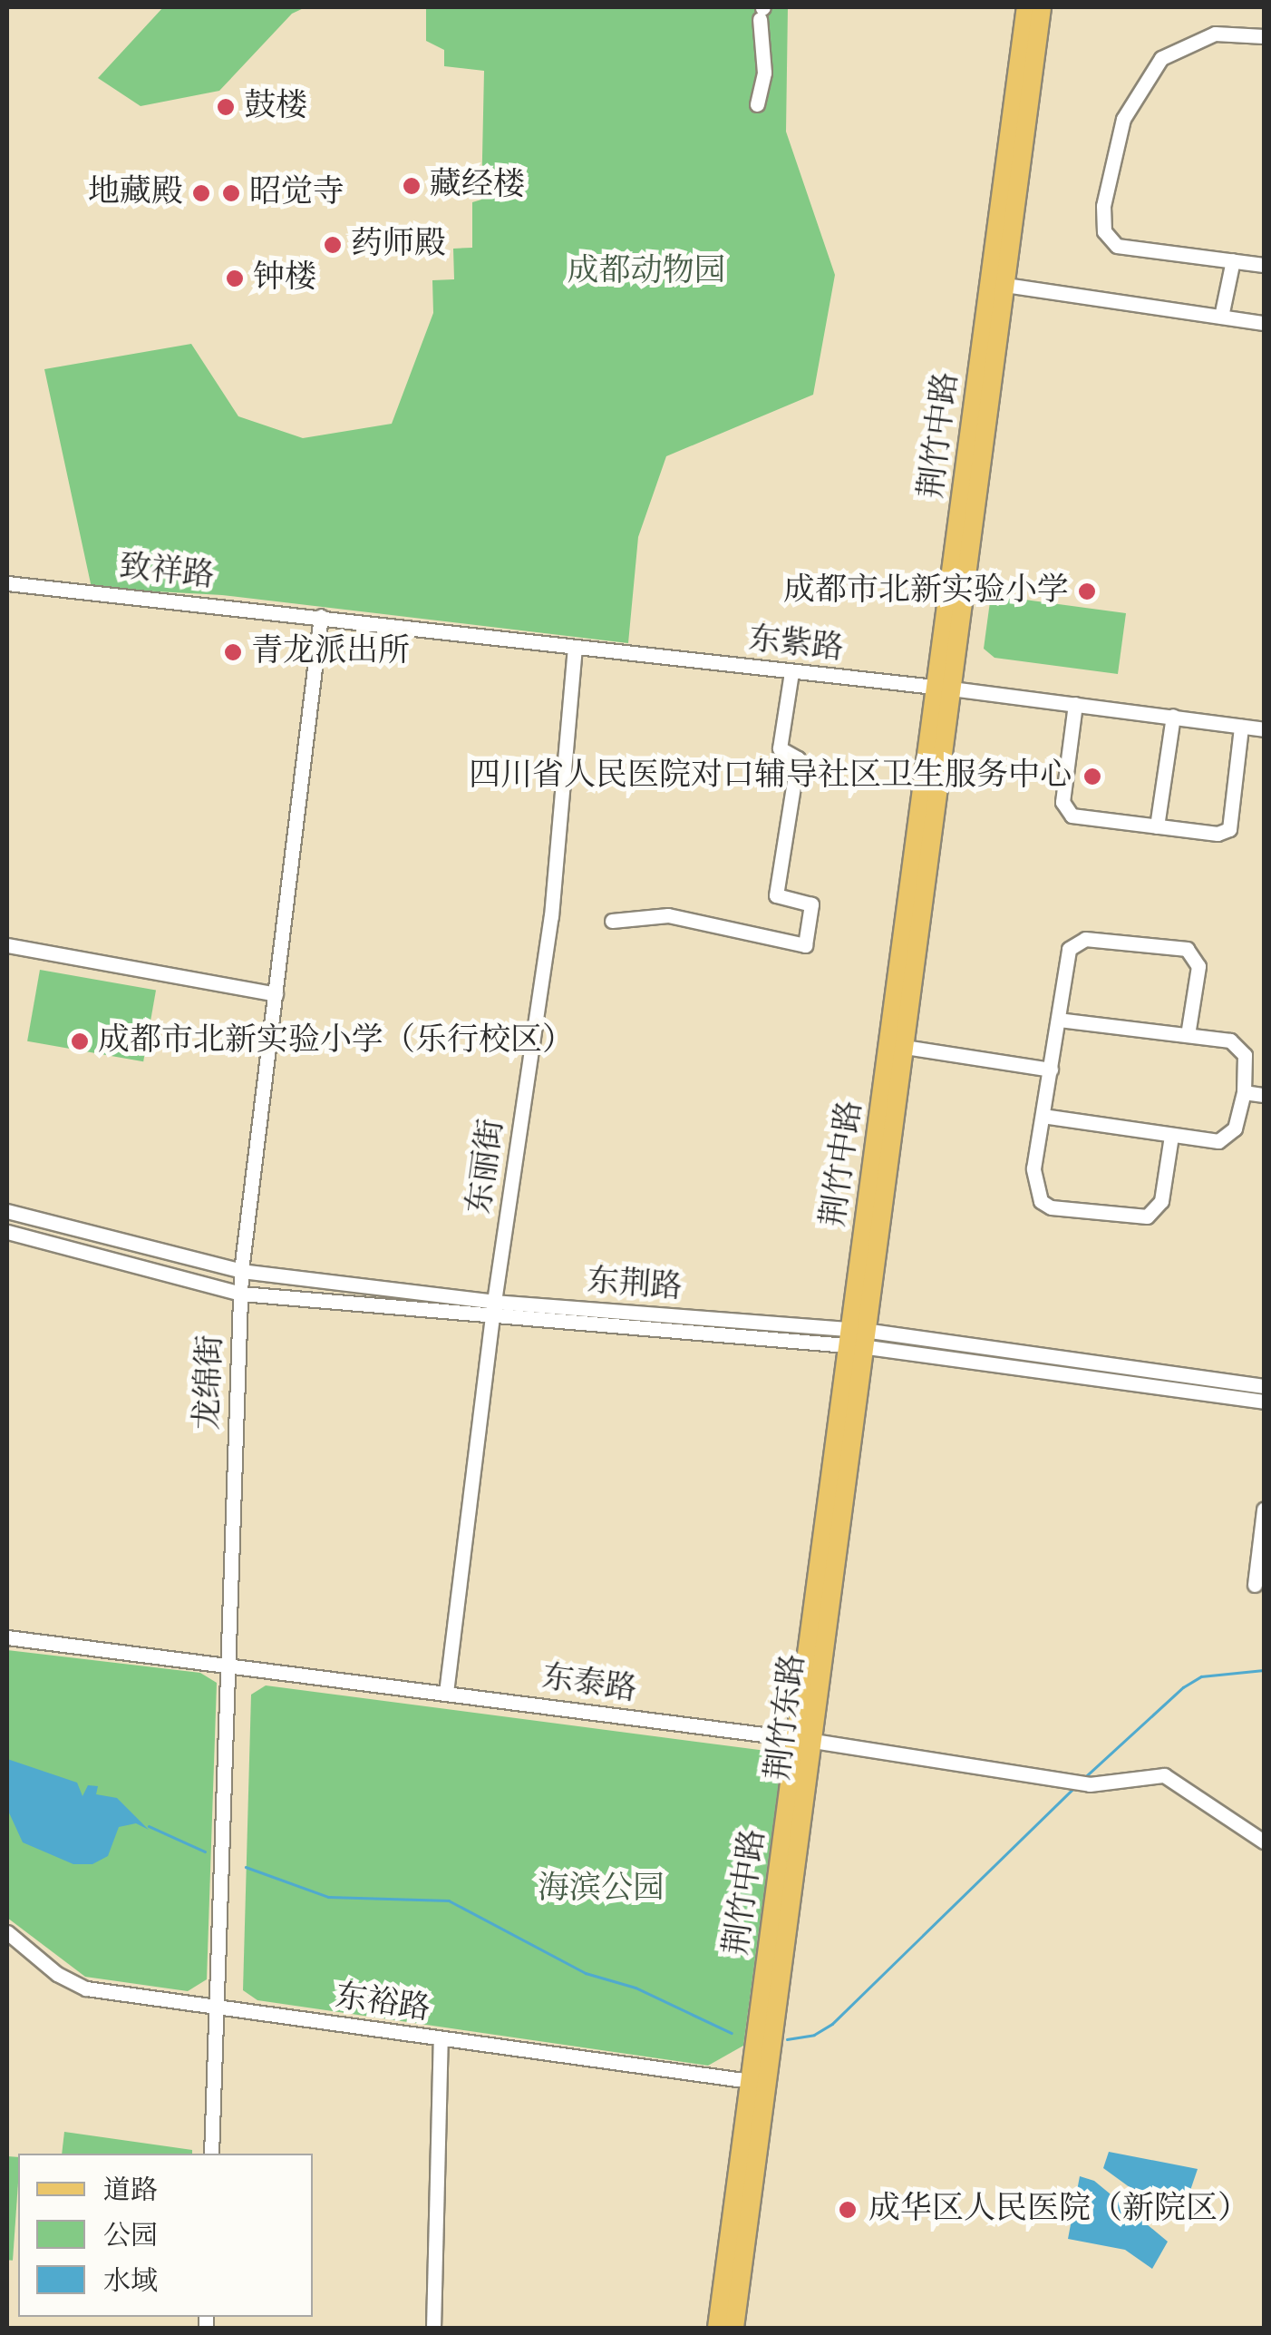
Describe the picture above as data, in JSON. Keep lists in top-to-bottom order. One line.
{"streets":{"main road":["荆竹中路","荆竹东路"],"street":["致祥路","东紫路","东丽街","东荆路","龙绵街","东泰路","东裕路"]},"crossings":[["荆竹中路","东紫路"],["荆竹中路","东荆路"],["荆竹中路","东泰路"],["荆竹中路","荆竹东路"],["致祥路","东紫路"],["致祥路","龙绵街"],["东紫路","东丽街"],["东紫路","龙绵街"],["东丽街","东荆路"],["东丽街","东泰路"],["东荆路","龙绵街"],["龙绵街","东泰路"],["龙绵街","东裕路"],["东泰路","荆竹东路"],["荆竹东路","东裕路"]],"parks":["成都动物园","海滨公园"],"places":["鼓楼","藏经楼","地藏殿","昭觉寺","药师殿","钟楼","成都市北新实验小学","青龙派出所","四川省人民医院对口辅导社区卫生服务中心","成都市北新实验小学（乐行校区）","成华区人民医院（新院区）"],"legend":["道路","公园","水域"]}
